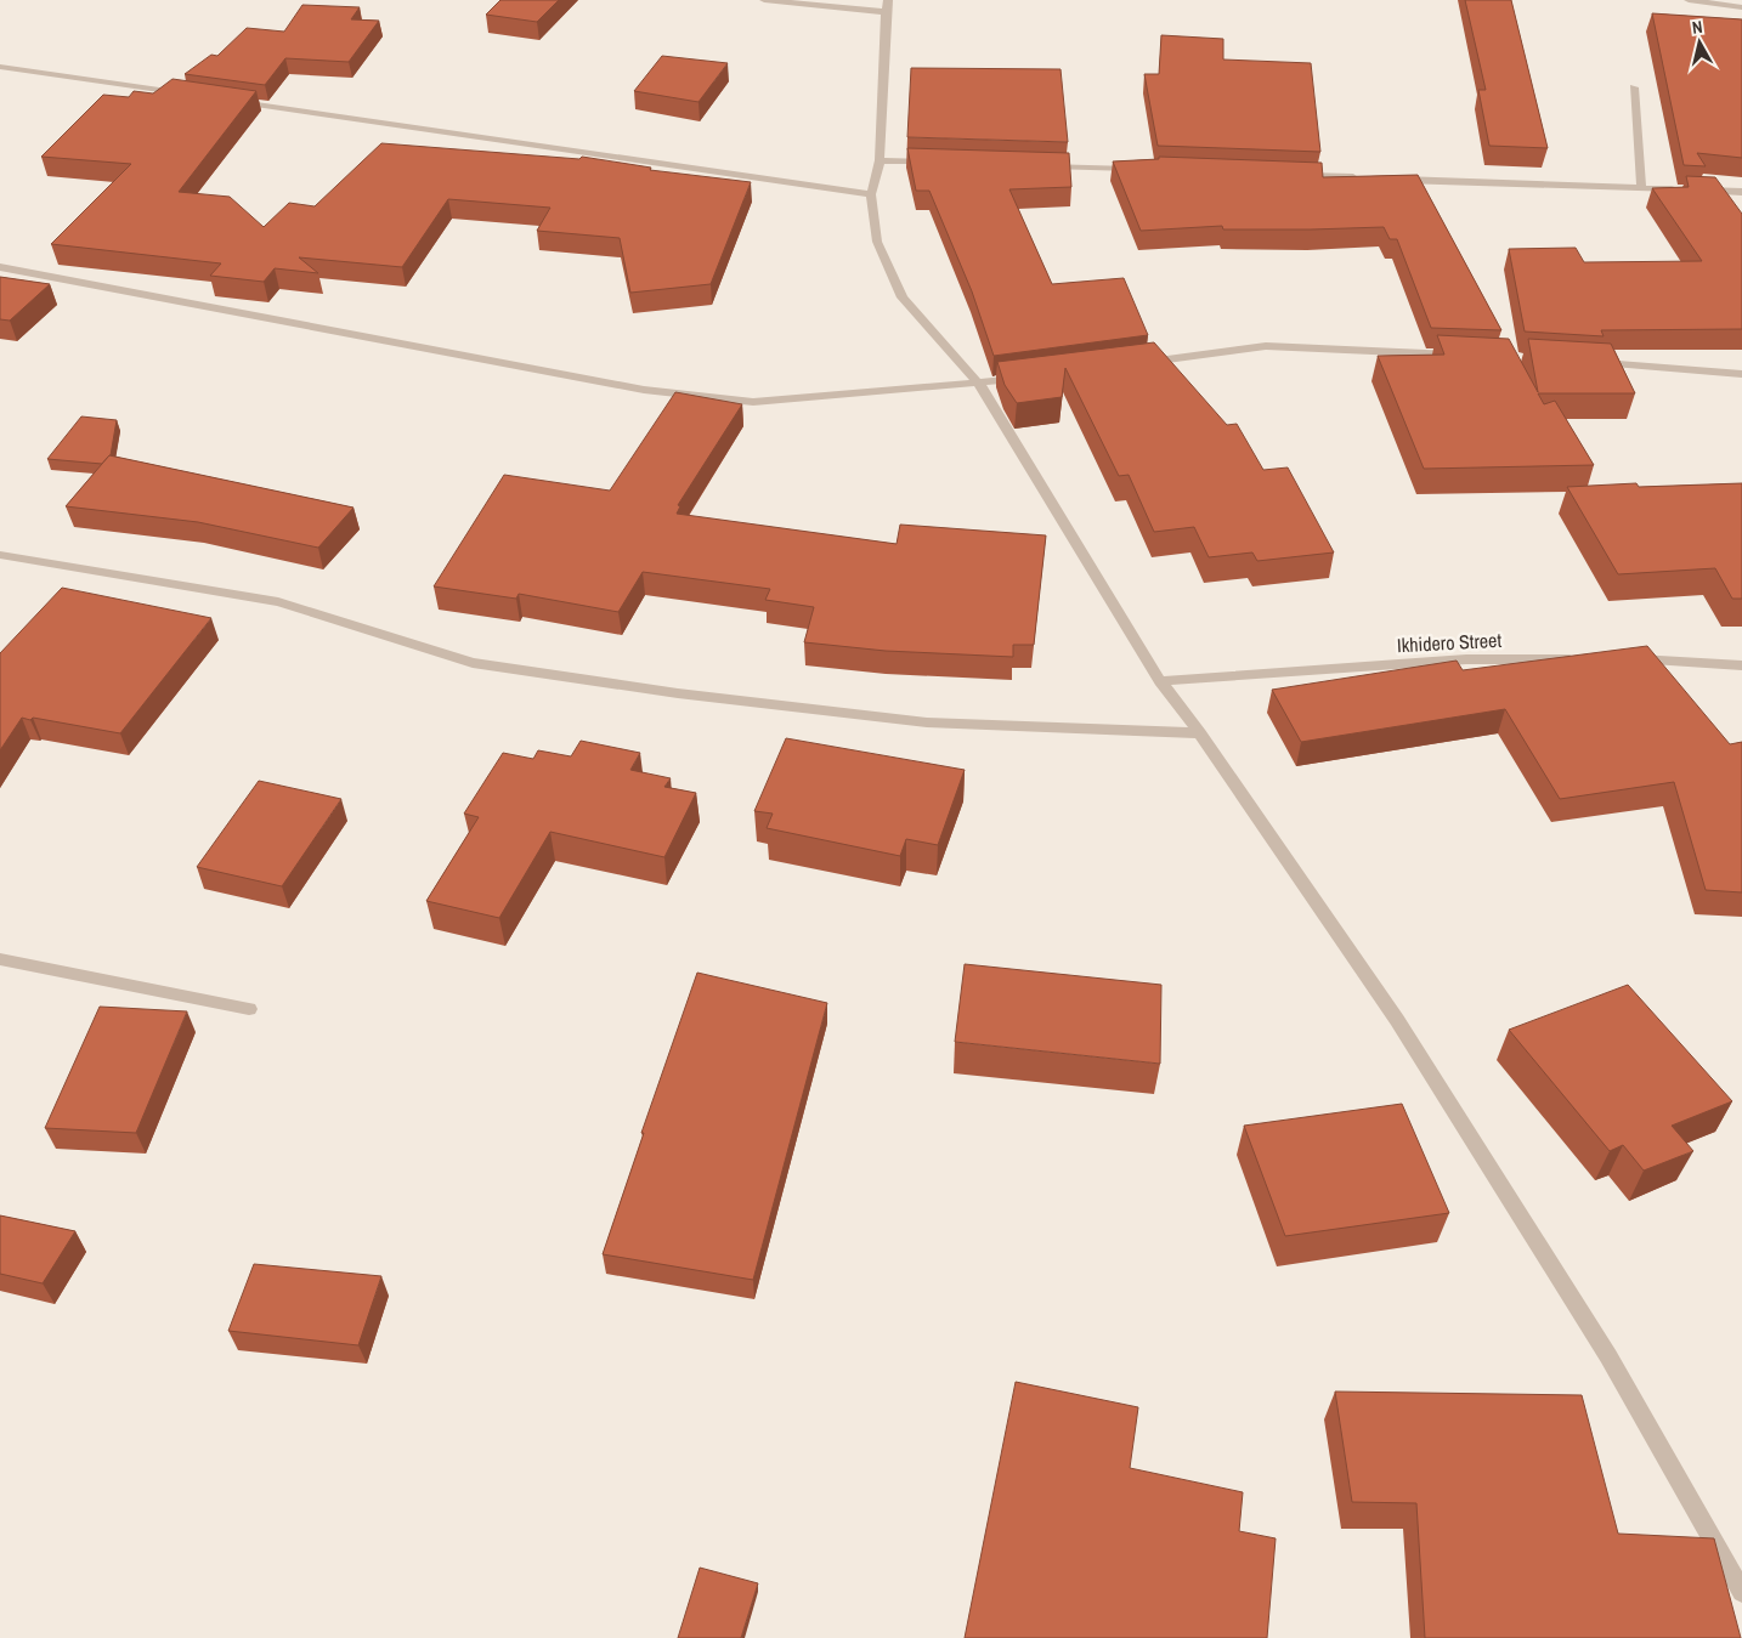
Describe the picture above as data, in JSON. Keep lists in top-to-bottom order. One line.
{"streets":{"street":["Ikhidero Street"]},"north":"top"}
